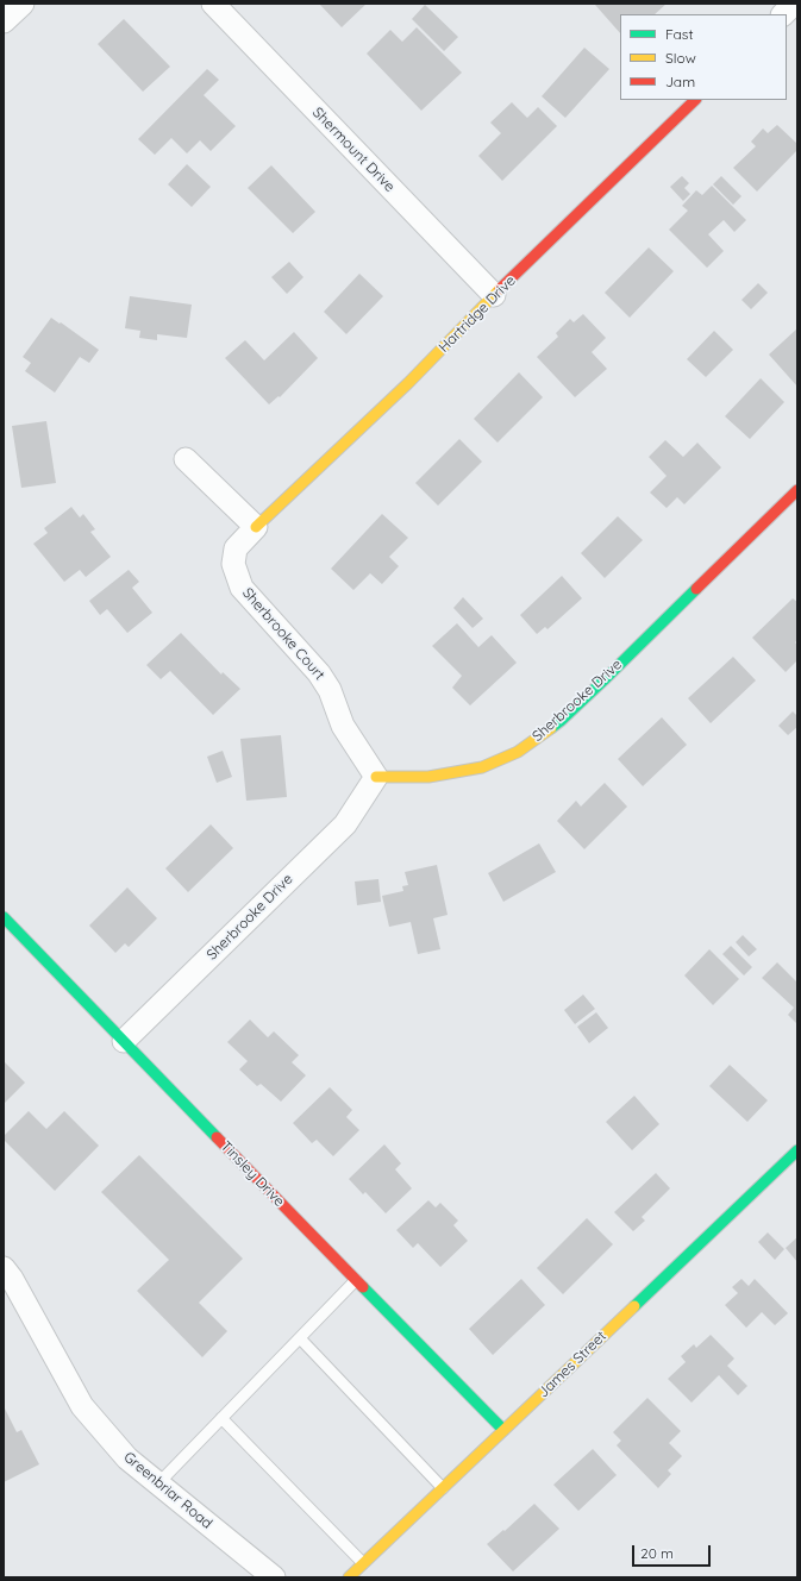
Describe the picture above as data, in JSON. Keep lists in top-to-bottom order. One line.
{"streets":{"street":["Shermount Drive","Hartridge Drive","Sherbrooke Court","Sherbrooke Drive","Tinsley Drive","James Street","Greenbriar Road"]},"crossings":[["Shermount Drive","Hartridge Drive"],["Hartridge Drive","Sherbrooke Court"],["Sherbrooke Court","Sherbrooke Drive"],["Sherbrooke Drive","Tinsley Drive"],["Tinsley Drive","James Street"]],"legend":["Fast","Slow","Jam"],"scale_bar":"20 m"}
